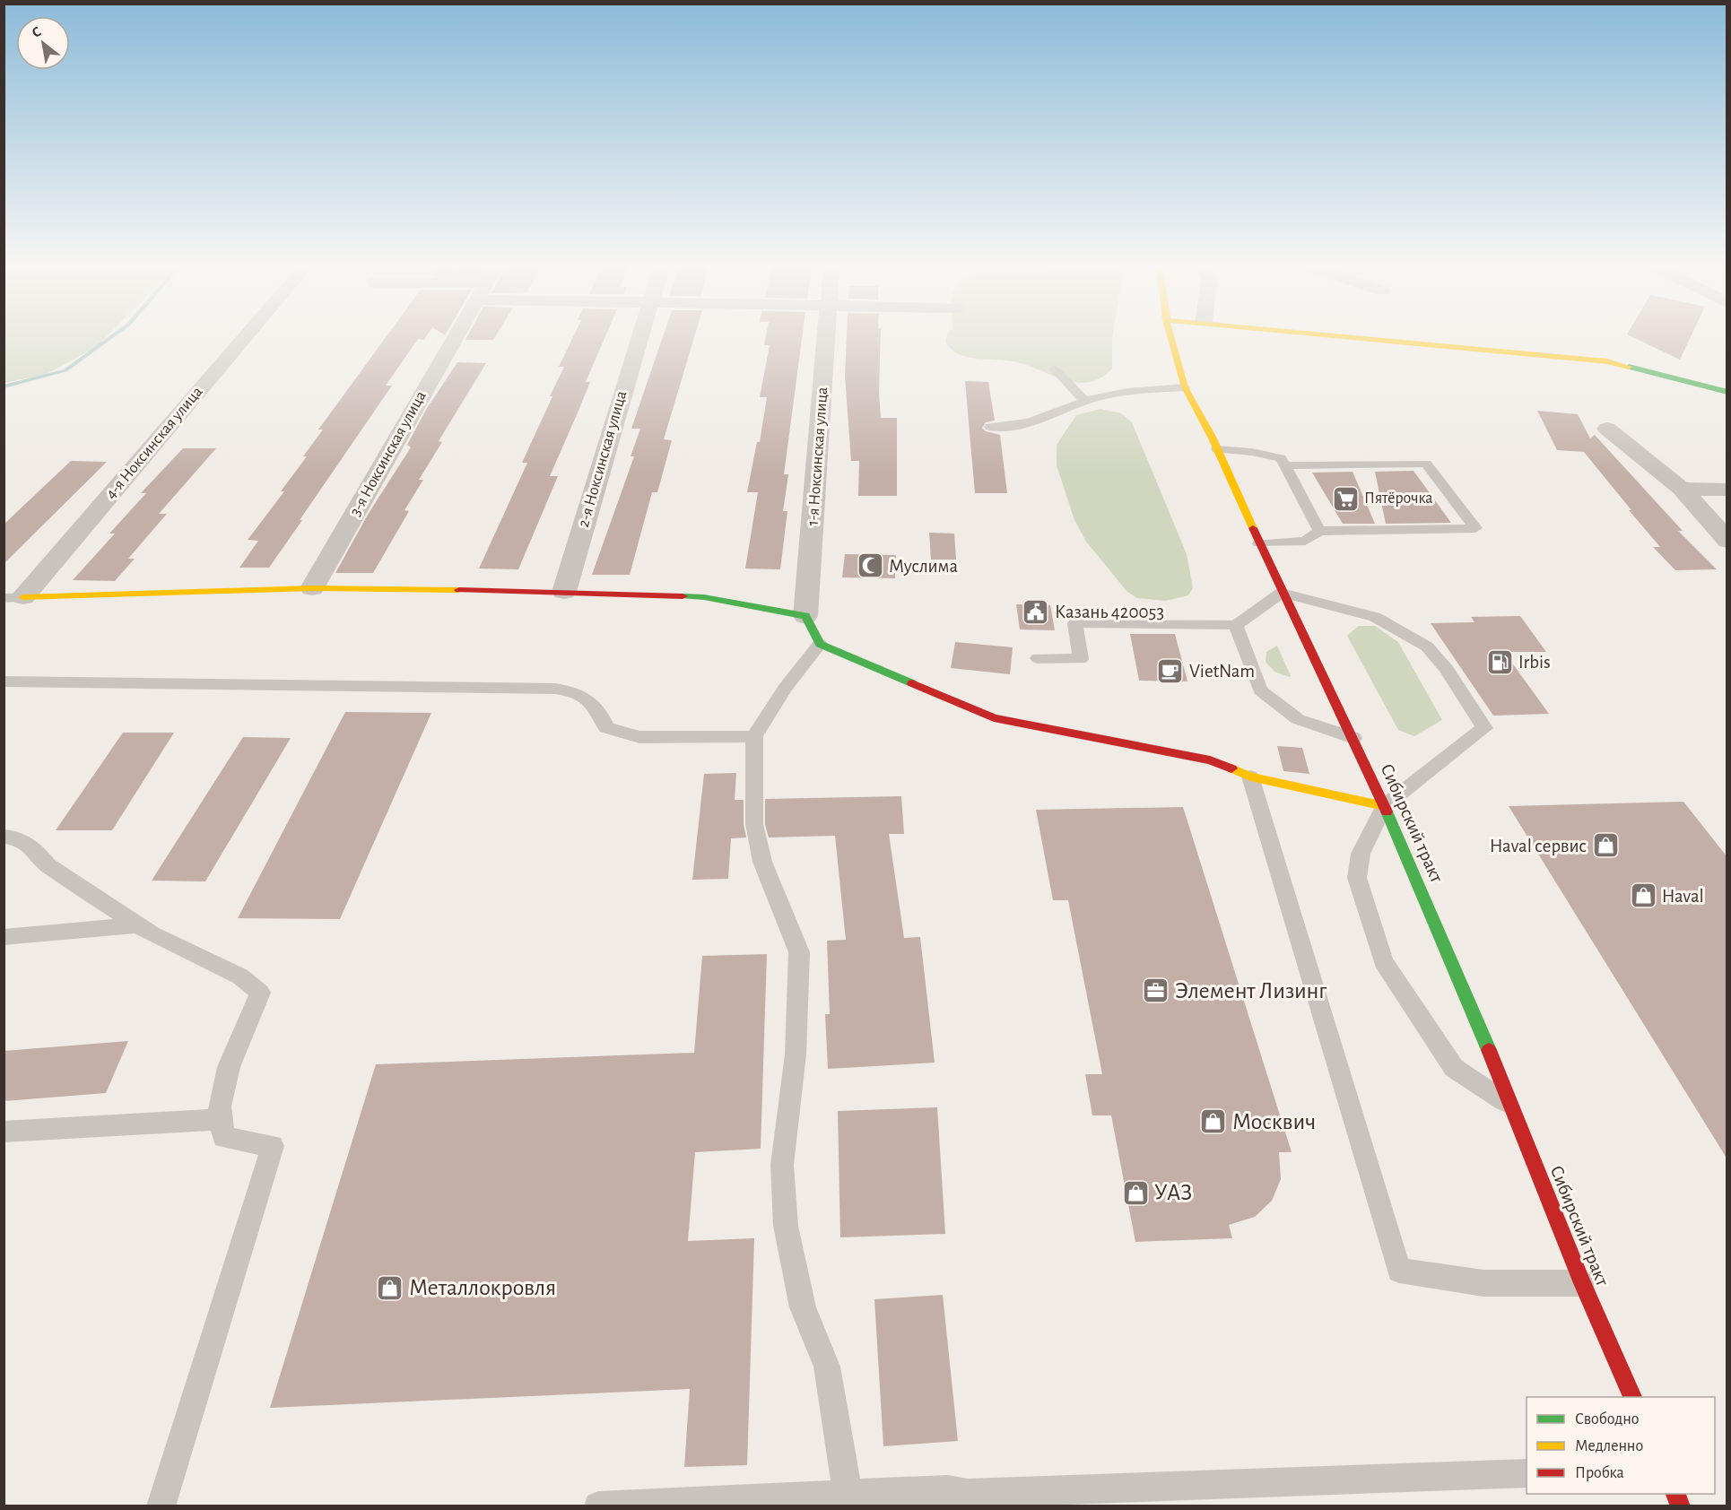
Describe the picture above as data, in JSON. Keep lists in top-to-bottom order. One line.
{"streets":{"street":["4-я Ноксинская улица","3-я Ноксинская улица","1-я Ноксинская улица","2-я Ноксинская улица","Сибирский тракт"]},"places":{"supermarket":["Пятёрочка"],"mosque":["Муслима"],"public building":["Казань 420053"],"fuel station":["Irbis"],"cafe":["VietNam"],"shop":["Haval сервис","Haval","Москвич","УАЗ","Металлокровля"],"office":["Элемент Лизинг"]},"legend":["Свободно","Медленно","Пробка"],"north":"top left"}
